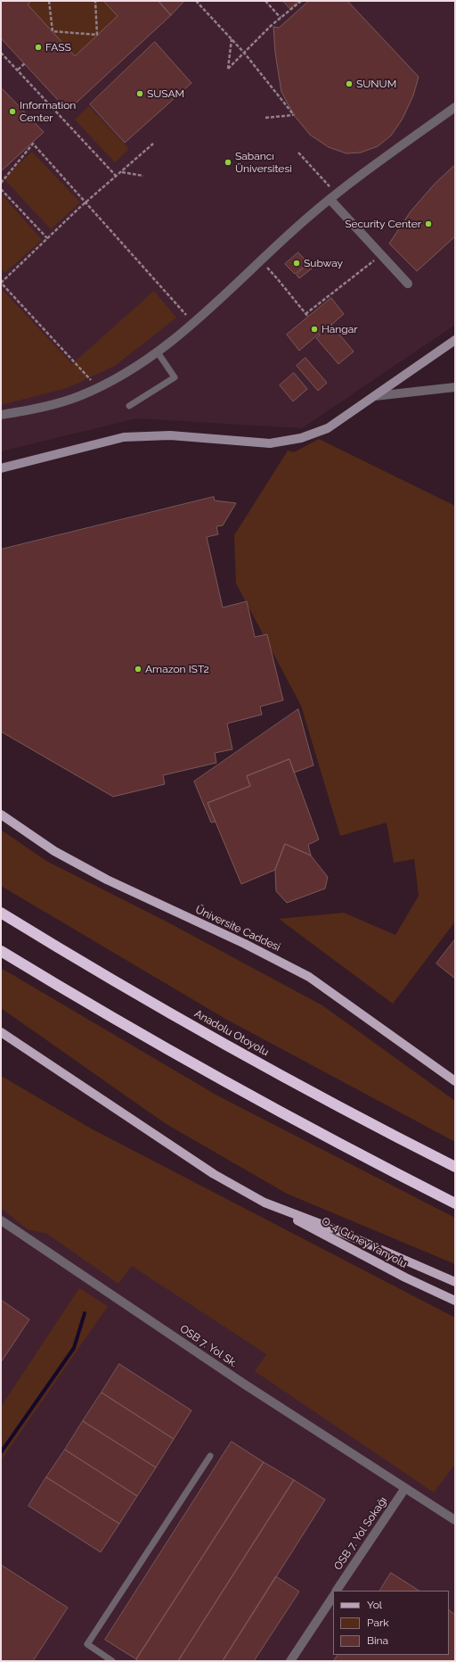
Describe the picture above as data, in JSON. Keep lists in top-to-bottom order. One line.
{"streets":{"highway":["Anadolu Otoyolu"],"main road":["Üniversite Caddesi","O-4 Güney Yanyolu"],"street":["OSB 7. Yol Sk.","OSB 7. Yol Sokağı"]},"crossings":[["OSB 7. Yol Sk.","OSB 7. Yol Sokağı"]],"places":["FASS","SUNUM","SUSAM","Information Center","Sabancı Üniversitesi","Security Center","Subway","Hangar","Amazon IST2"],"legend":["Yol","Park","Bina"]}
